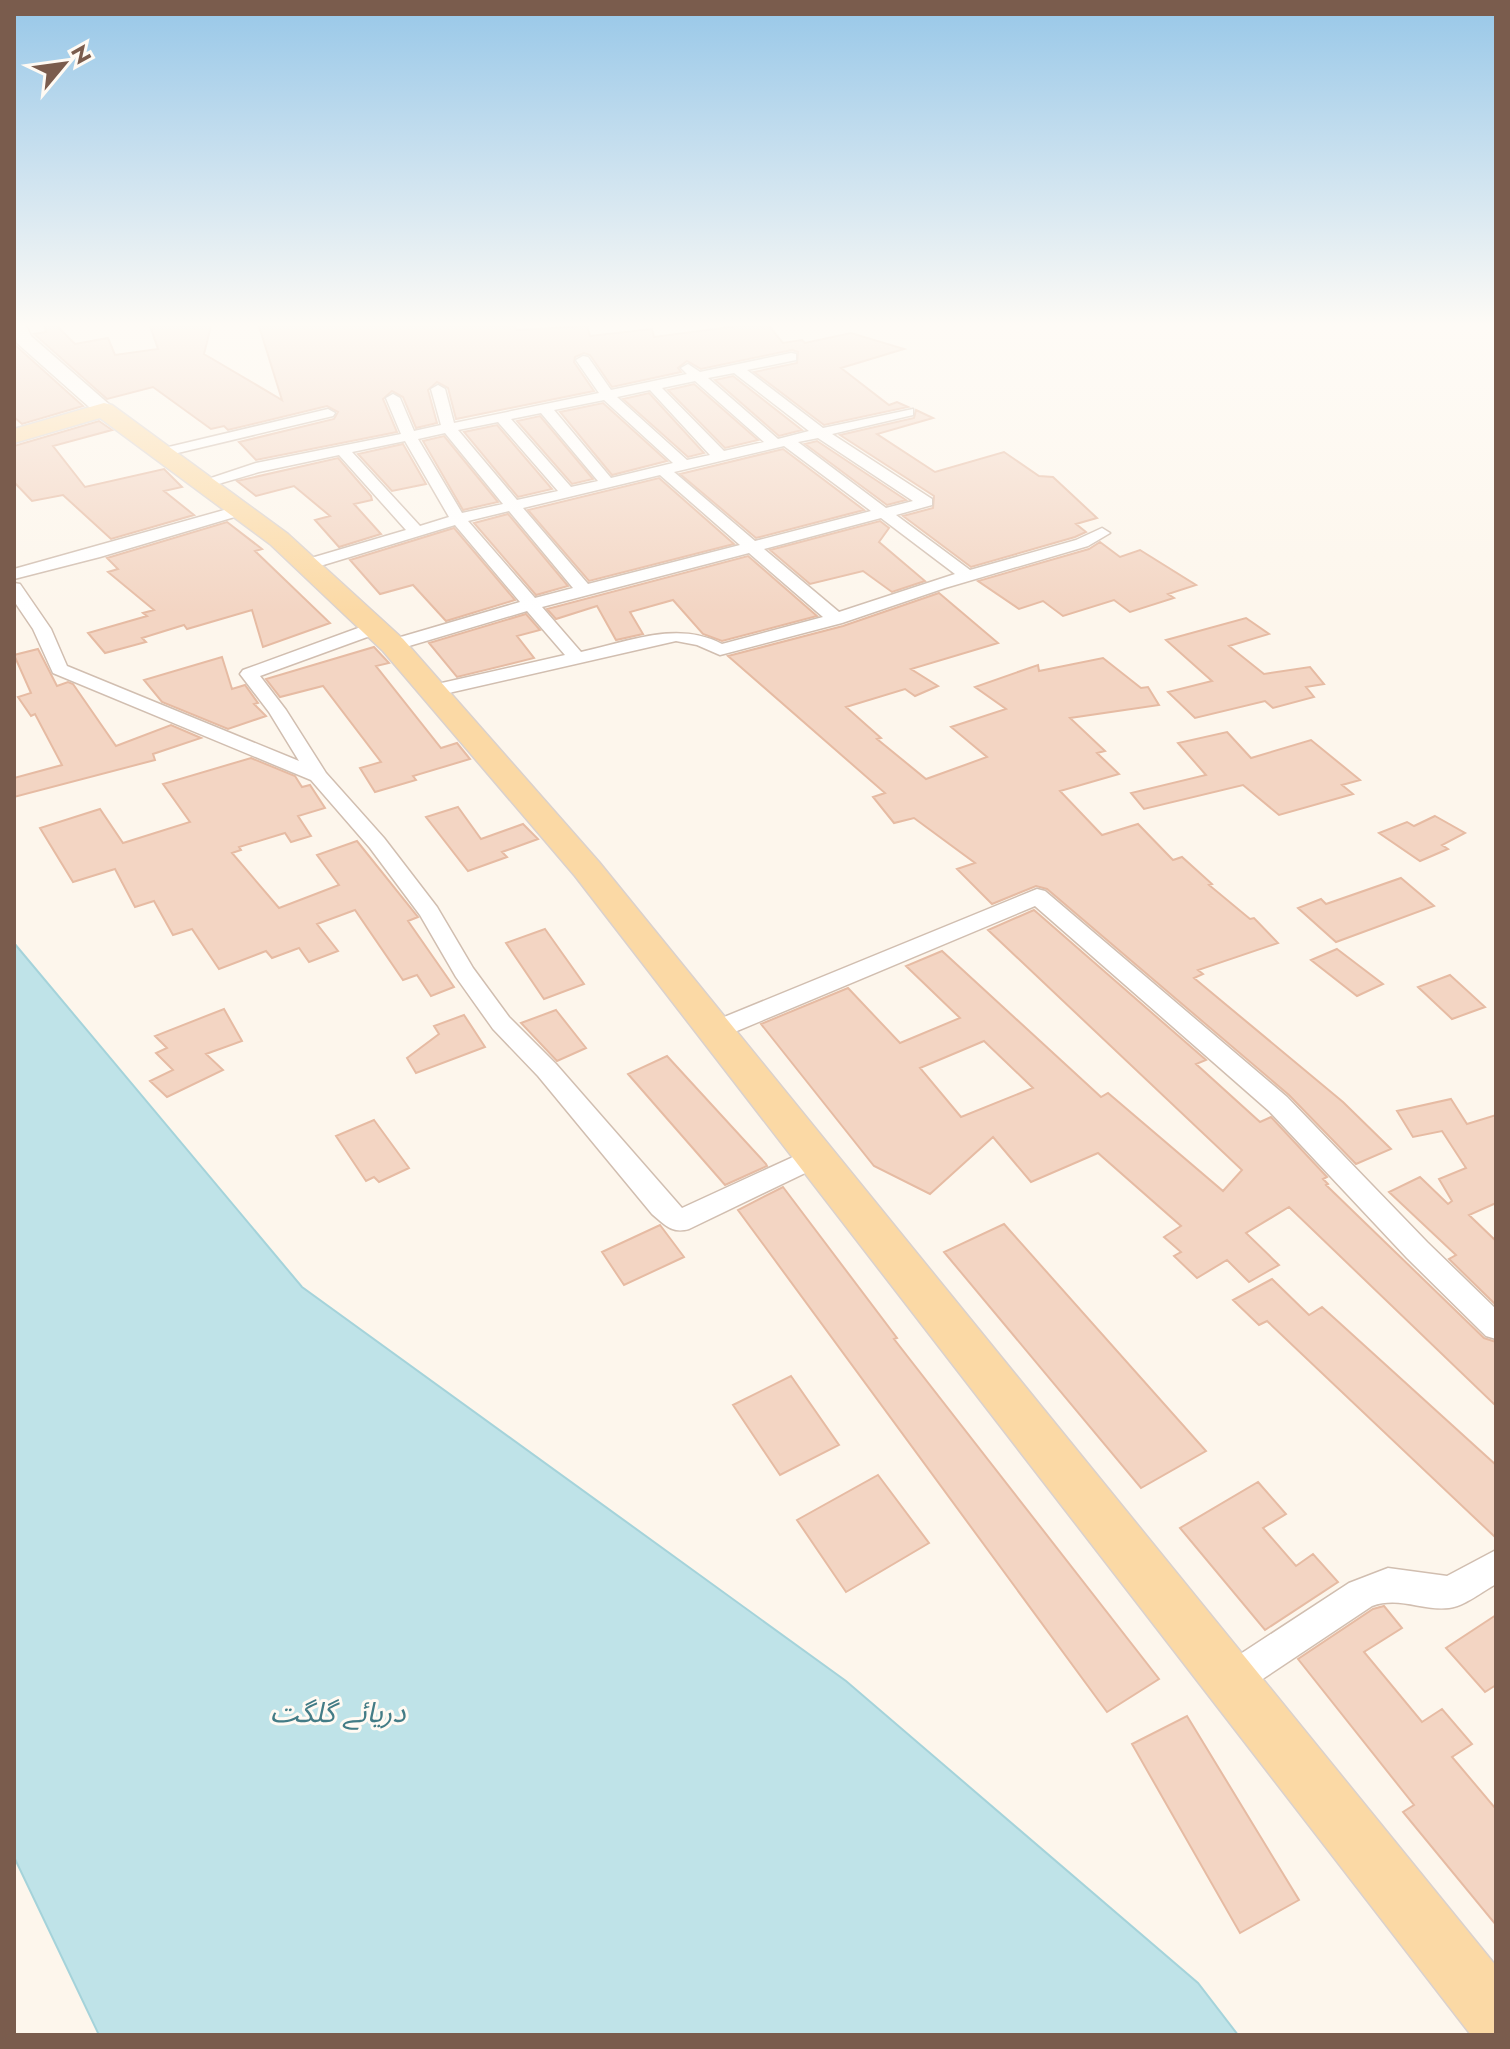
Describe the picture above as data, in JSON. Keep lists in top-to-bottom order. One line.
{"water":["دریائے گلگت"],"north":"top right"}
